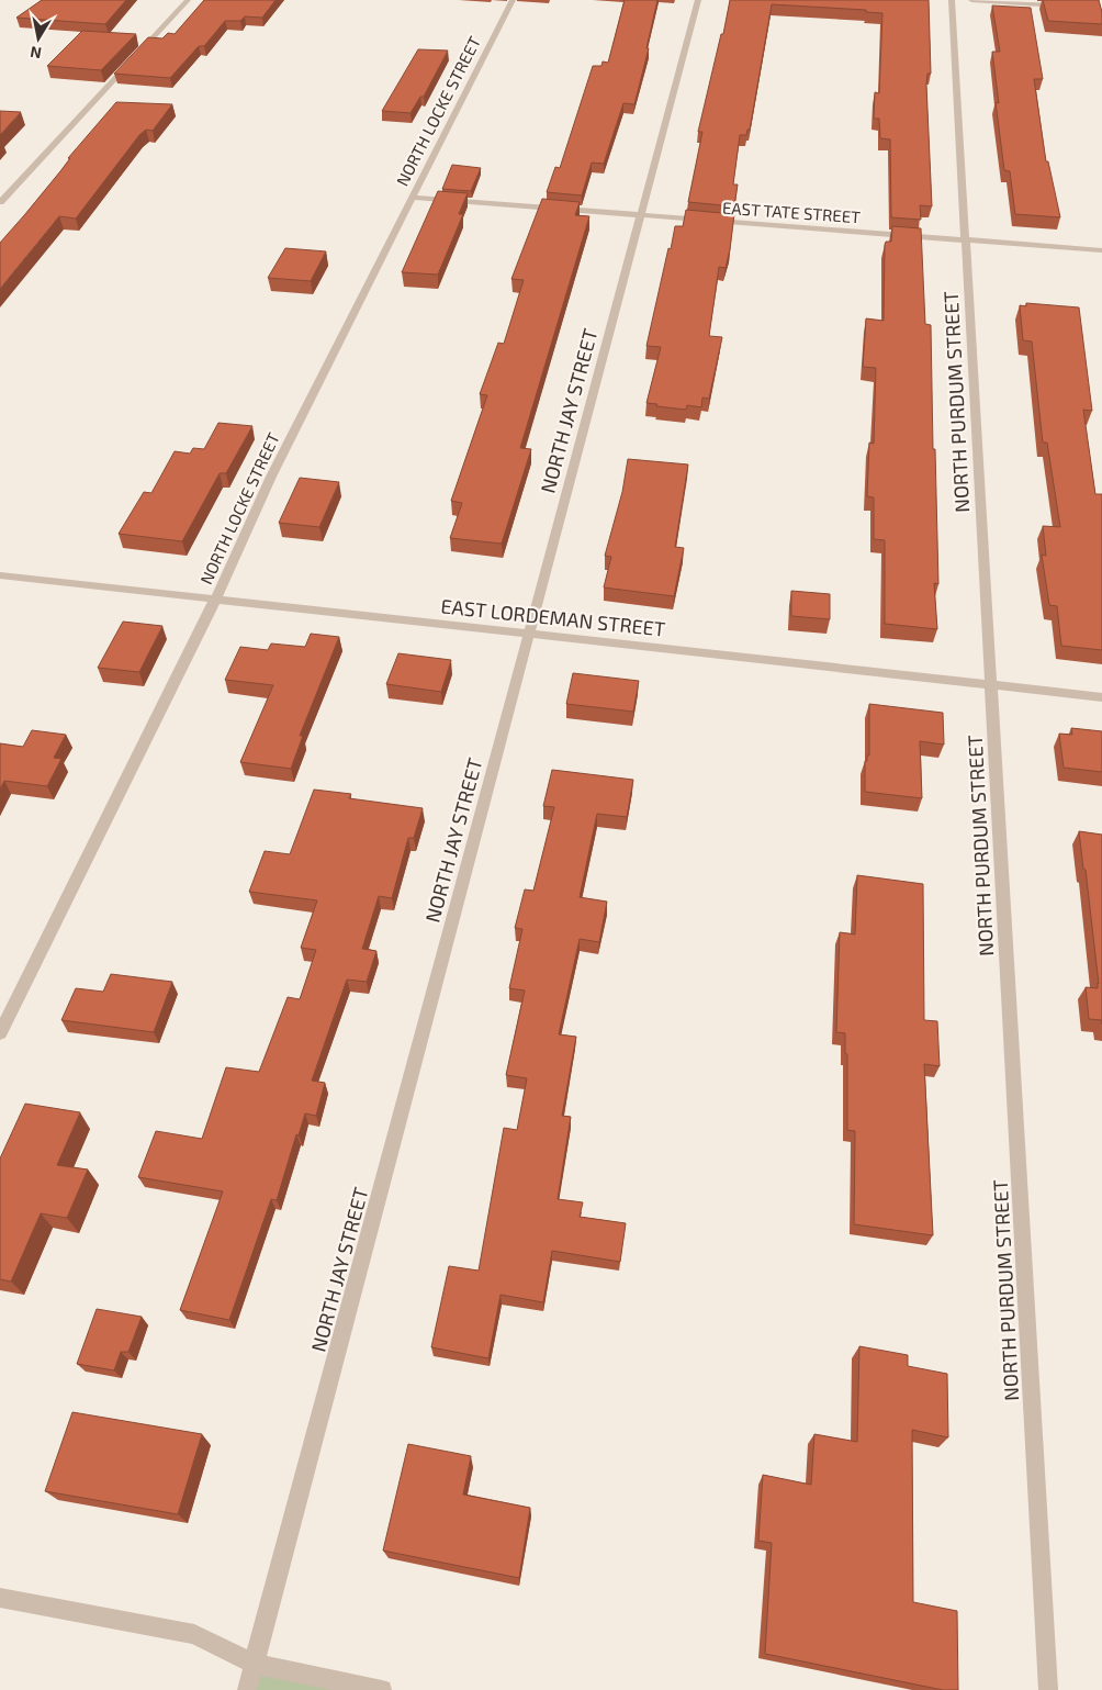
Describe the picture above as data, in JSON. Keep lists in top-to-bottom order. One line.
{"streets":{"street":["NORTH LOCKE STREET","EAST TATE STREET","NORTH PURDUM STREET","NORTH JAY STREET","EAST LORDEMAN STREET"]},"crossings":[["NORTH LOCKE STREET","EAST TATE STREET"],["NORTH LOCKE STREET","EAST LORDEMAN STREET"],["EAST TATE STREET","NORTH PURDUM STREET"],["EAST TATE STREET","NORTH JAY STREET"],["NORTH PURDUM STREET","EAST LORDEMAN STREET"],["NORTH JAY STREET","EAST LORDEMAN STREET"]],"north":"bottom"}
